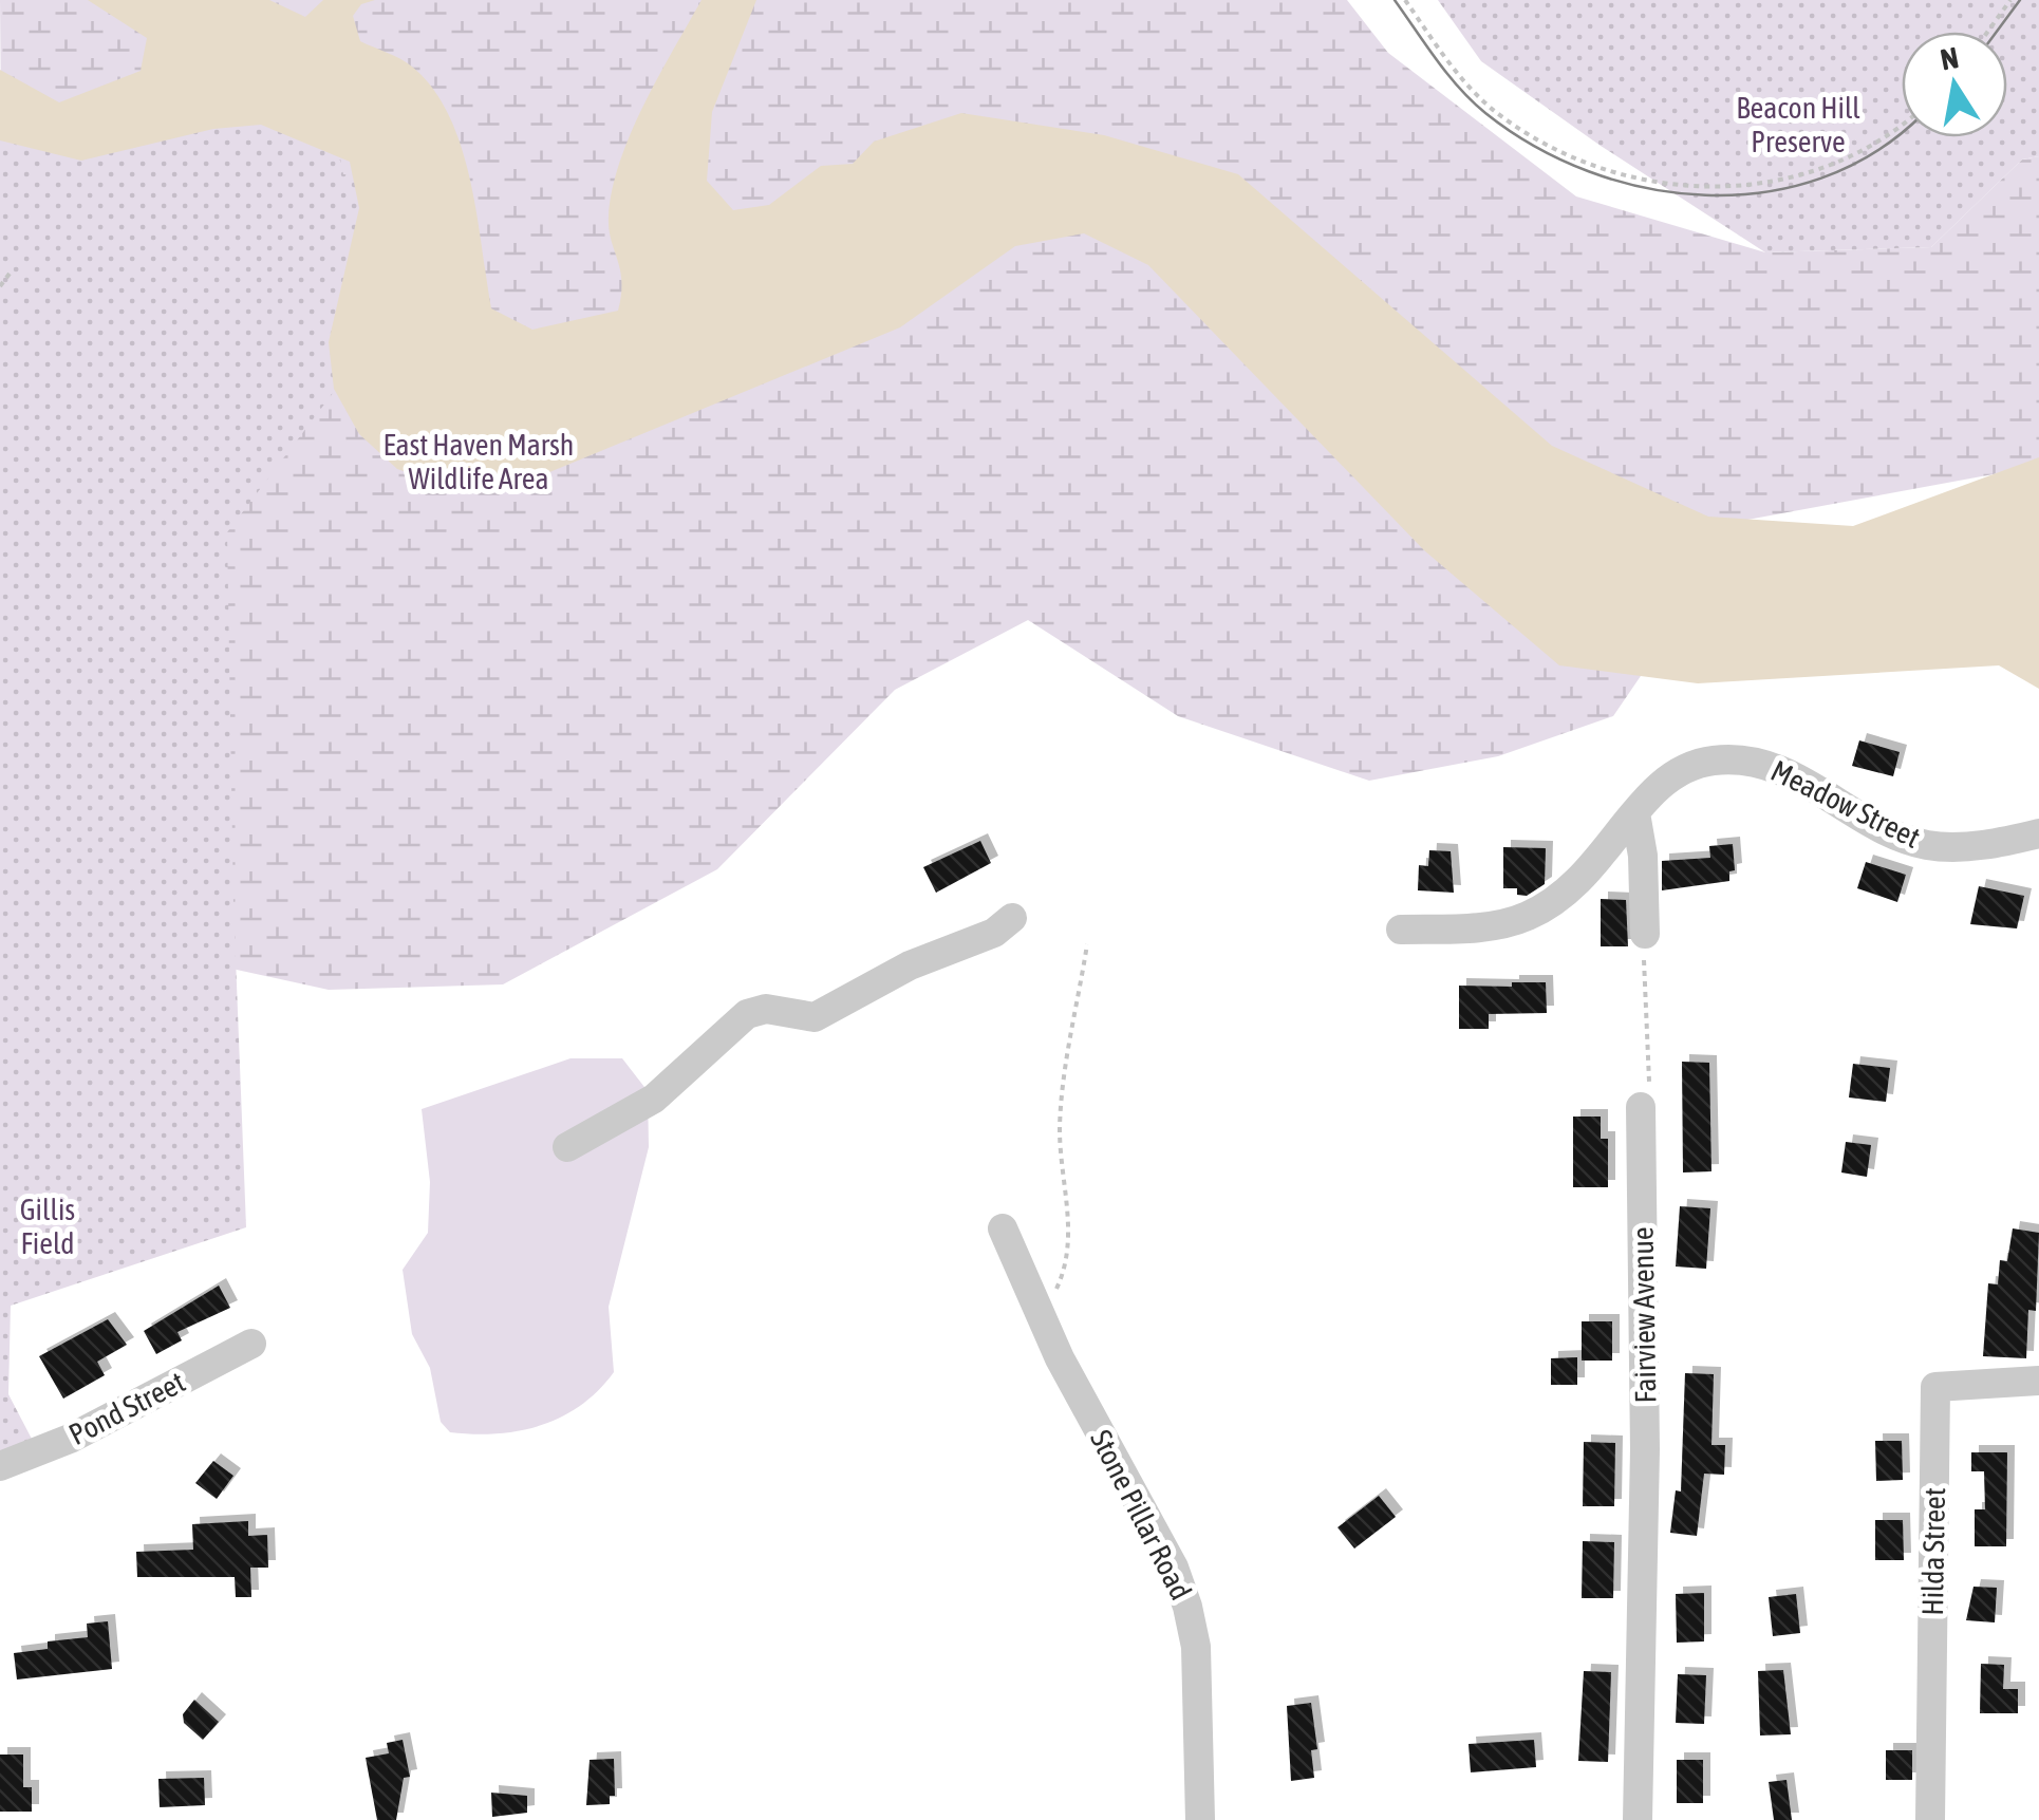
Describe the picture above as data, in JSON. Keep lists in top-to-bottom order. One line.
{"streets":{"street":["Meadow Street","Fairview Avenue","Pond Street","Stone Pillar Road","Hilda Street"]},"parks":["Beacon Hill Preserve","East Haven Marsh Wildlife Area","Gillis Field"],"north":"top"}
